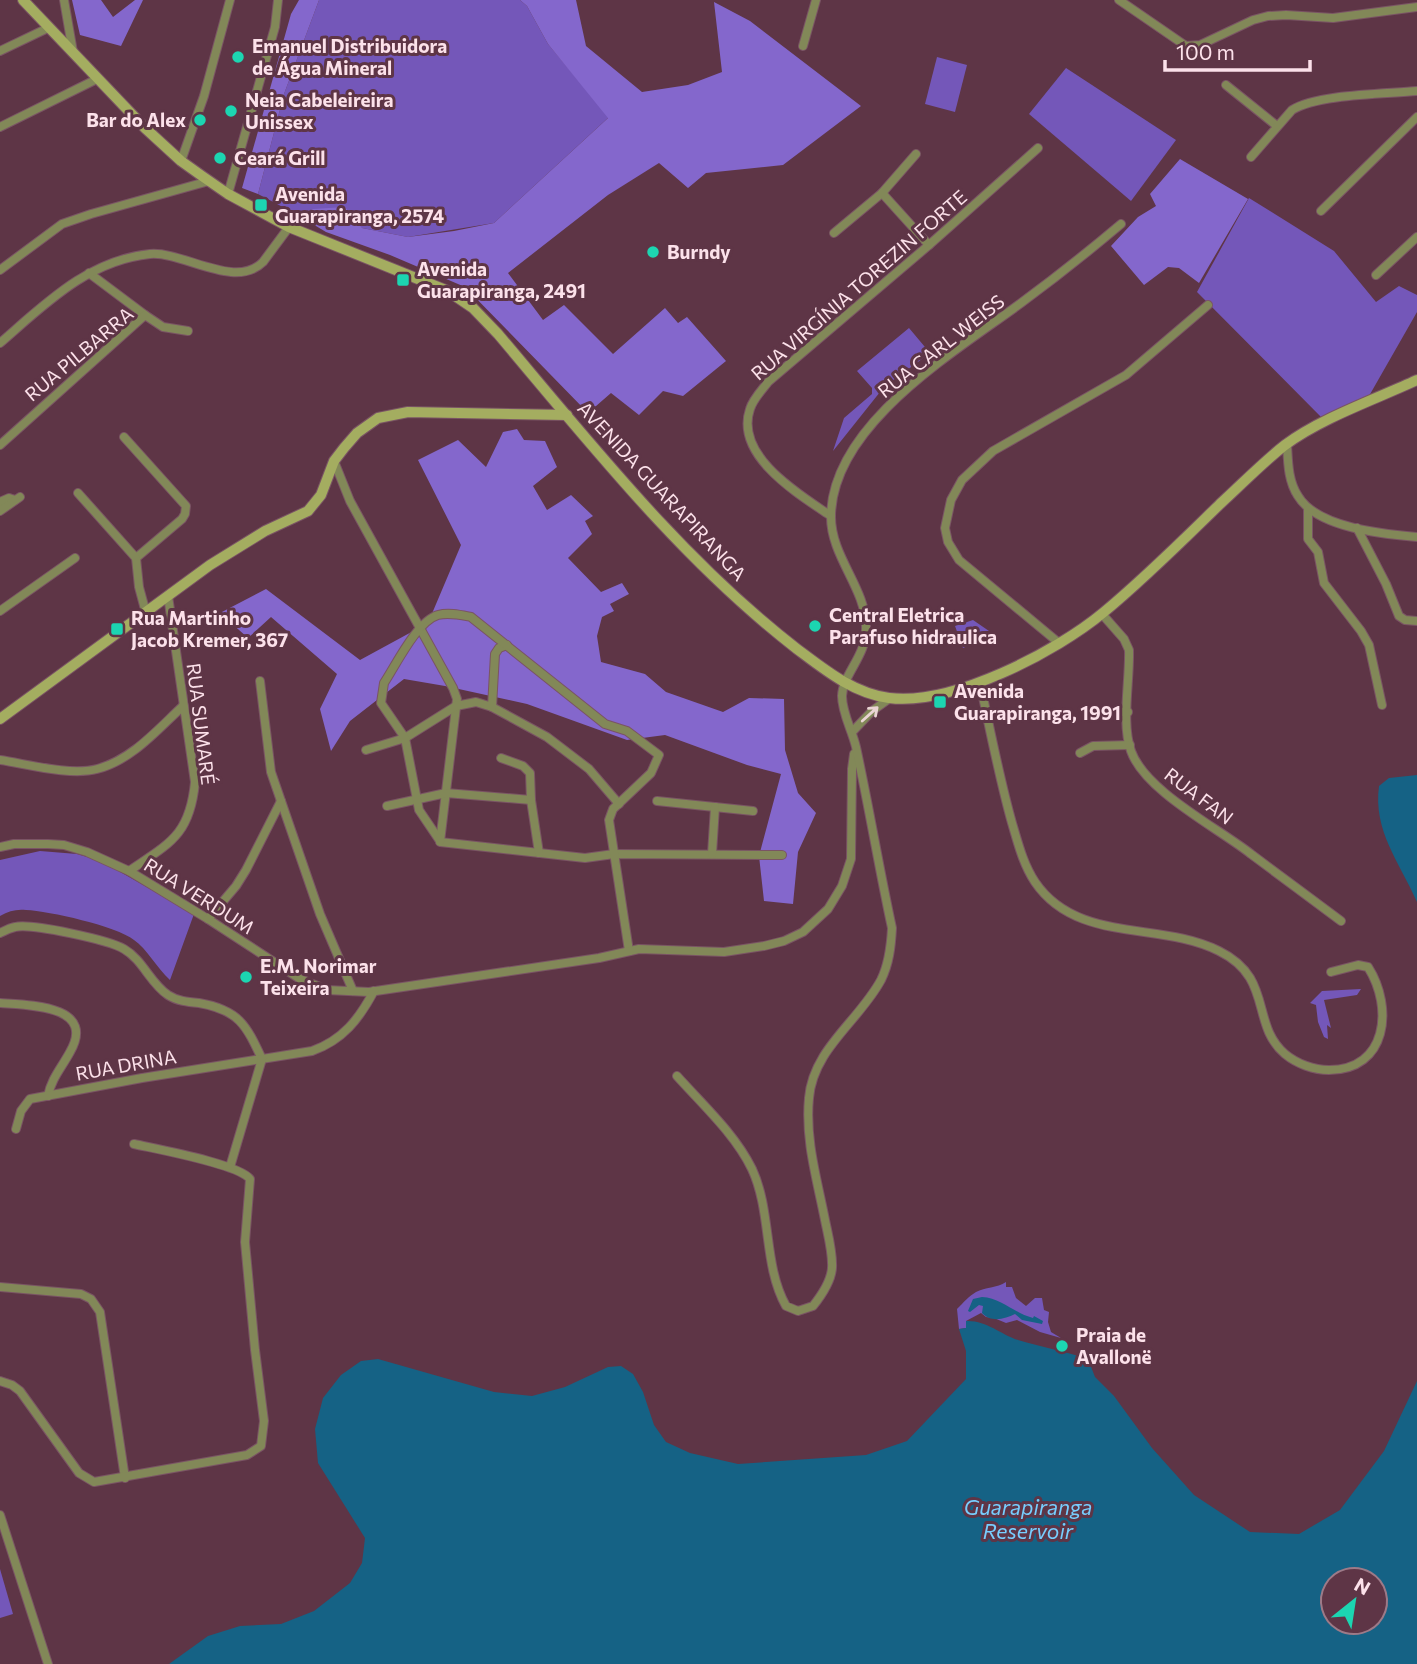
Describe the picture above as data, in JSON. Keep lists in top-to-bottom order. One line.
{"streets":{"main road":["AVENIDA GUARAPIRANGA"],"street":["RUA VIRGÍNIA TOREZIN FORTE","RUA CARL WEISS","RUA PILBARRA","RUA SUMARÉ","RUA FAN","RUA VERDUM","RUA DRINA"]},"crossings":[["RUA VIRGÍNIA TOREZIN FORTE","RUA CARL WEISS"],["RUA CARL WEISS","AVENIDA GUARAPIRANGA"],["AVENIDA GUARAPIRANGA","RUA FAN"],["RUA SUMARÉ","RUA VERDUM"],["RUA VERDUM","RUA DRINA"]],"water":["Guarapiranga Reservoir"],"places":{"other":["Emanuel Distribuidora de Água Mineral","Neia Cabeleireira Unissex","Bar do Alex","Ceará Grill","Burndy","Central Eletrica Parafuso hidraulica","E.M. Norimar Teixeira","Praia de Avallonë"],"transit":["Avenida Guarapiranga, 2574","Avenida Guarapiranga, 2491","Rua Martinho Jacob Kremer, 367","Avenida Guarapiranga, 1991"]},"scale_bar":"100 m","north":"top right"}
